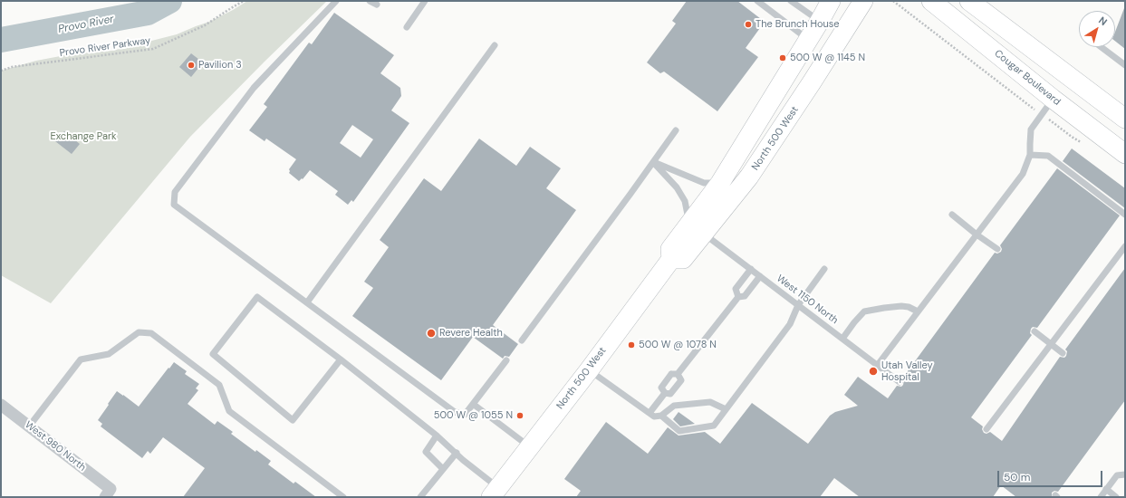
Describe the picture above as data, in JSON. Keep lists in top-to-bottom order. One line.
{"streets":{"main road":["Cougar Boulevard","North 500 West"],"street":["West 980 North"],"lane":["West 1150 North"],"path":["Provo River Parkway"]},"crossings":[["North 500 West","West 1150 North"]],"water":["Provo River"],"parks":["Exchange Park"],"places":["The Brunch House","500 W @ 1145 N","Pavilion 3","Revere Health","500 W @ 1078 N","Utah Valley Hospital","500 W @ 1055 N"],"scale_bar":"50 m","north":"top right"}
